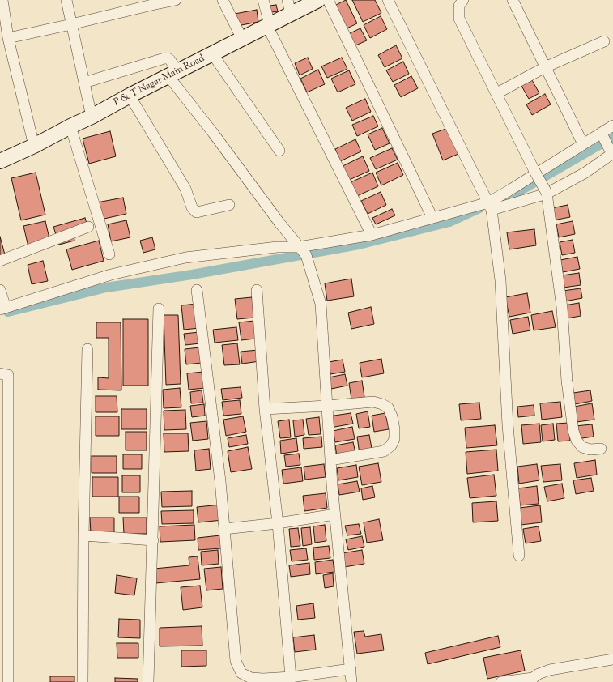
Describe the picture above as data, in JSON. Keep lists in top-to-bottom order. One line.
{"streets":{"main road":["P & T Nagar Main Road"]}}
